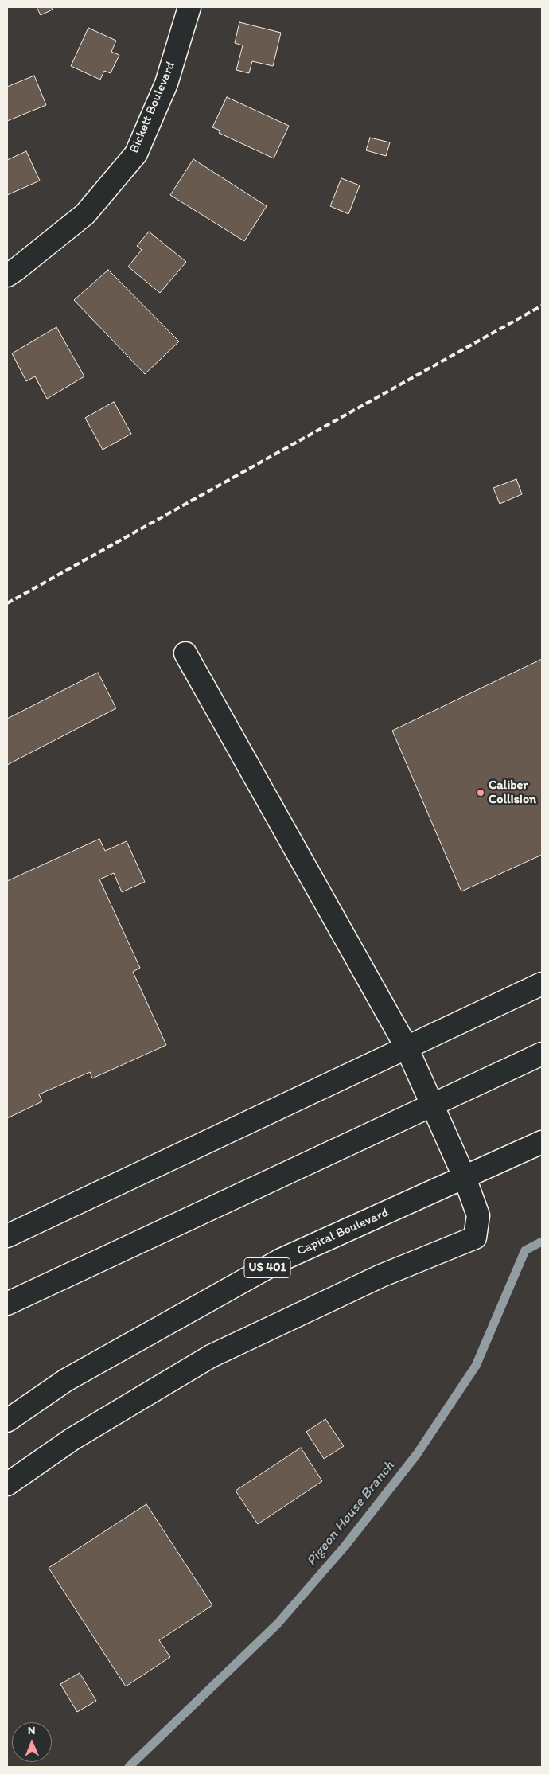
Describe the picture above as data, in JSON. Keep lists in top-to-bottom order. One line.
{"streets":{"main road":["Bickett Boulevard","Capital Boulevard","US 401"]},"water":["Pigeon House Branch"],"places":["Caliber Collision"],"north":"top"}
